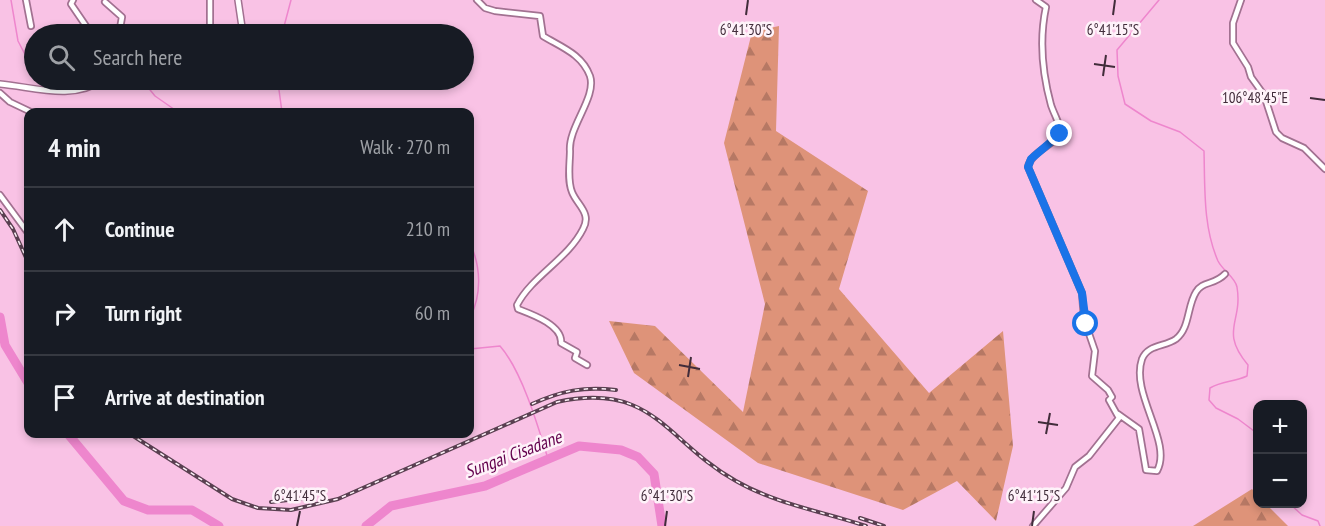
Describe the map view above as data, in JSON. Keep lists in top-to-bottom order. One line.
{"water":["Sungai Cisadane"],"page":{"search":"Search here","heading":["4 min","Walk · 270 m"],"list":[["Continue","210 m"],["Turn right","60 m"],"Arrive at destination"],"map_buttons":["+","−"]},"coordinates":["6°41'30\"S","6°41'15\"S","106°48'45\"E","6°41'45\"S"]}
